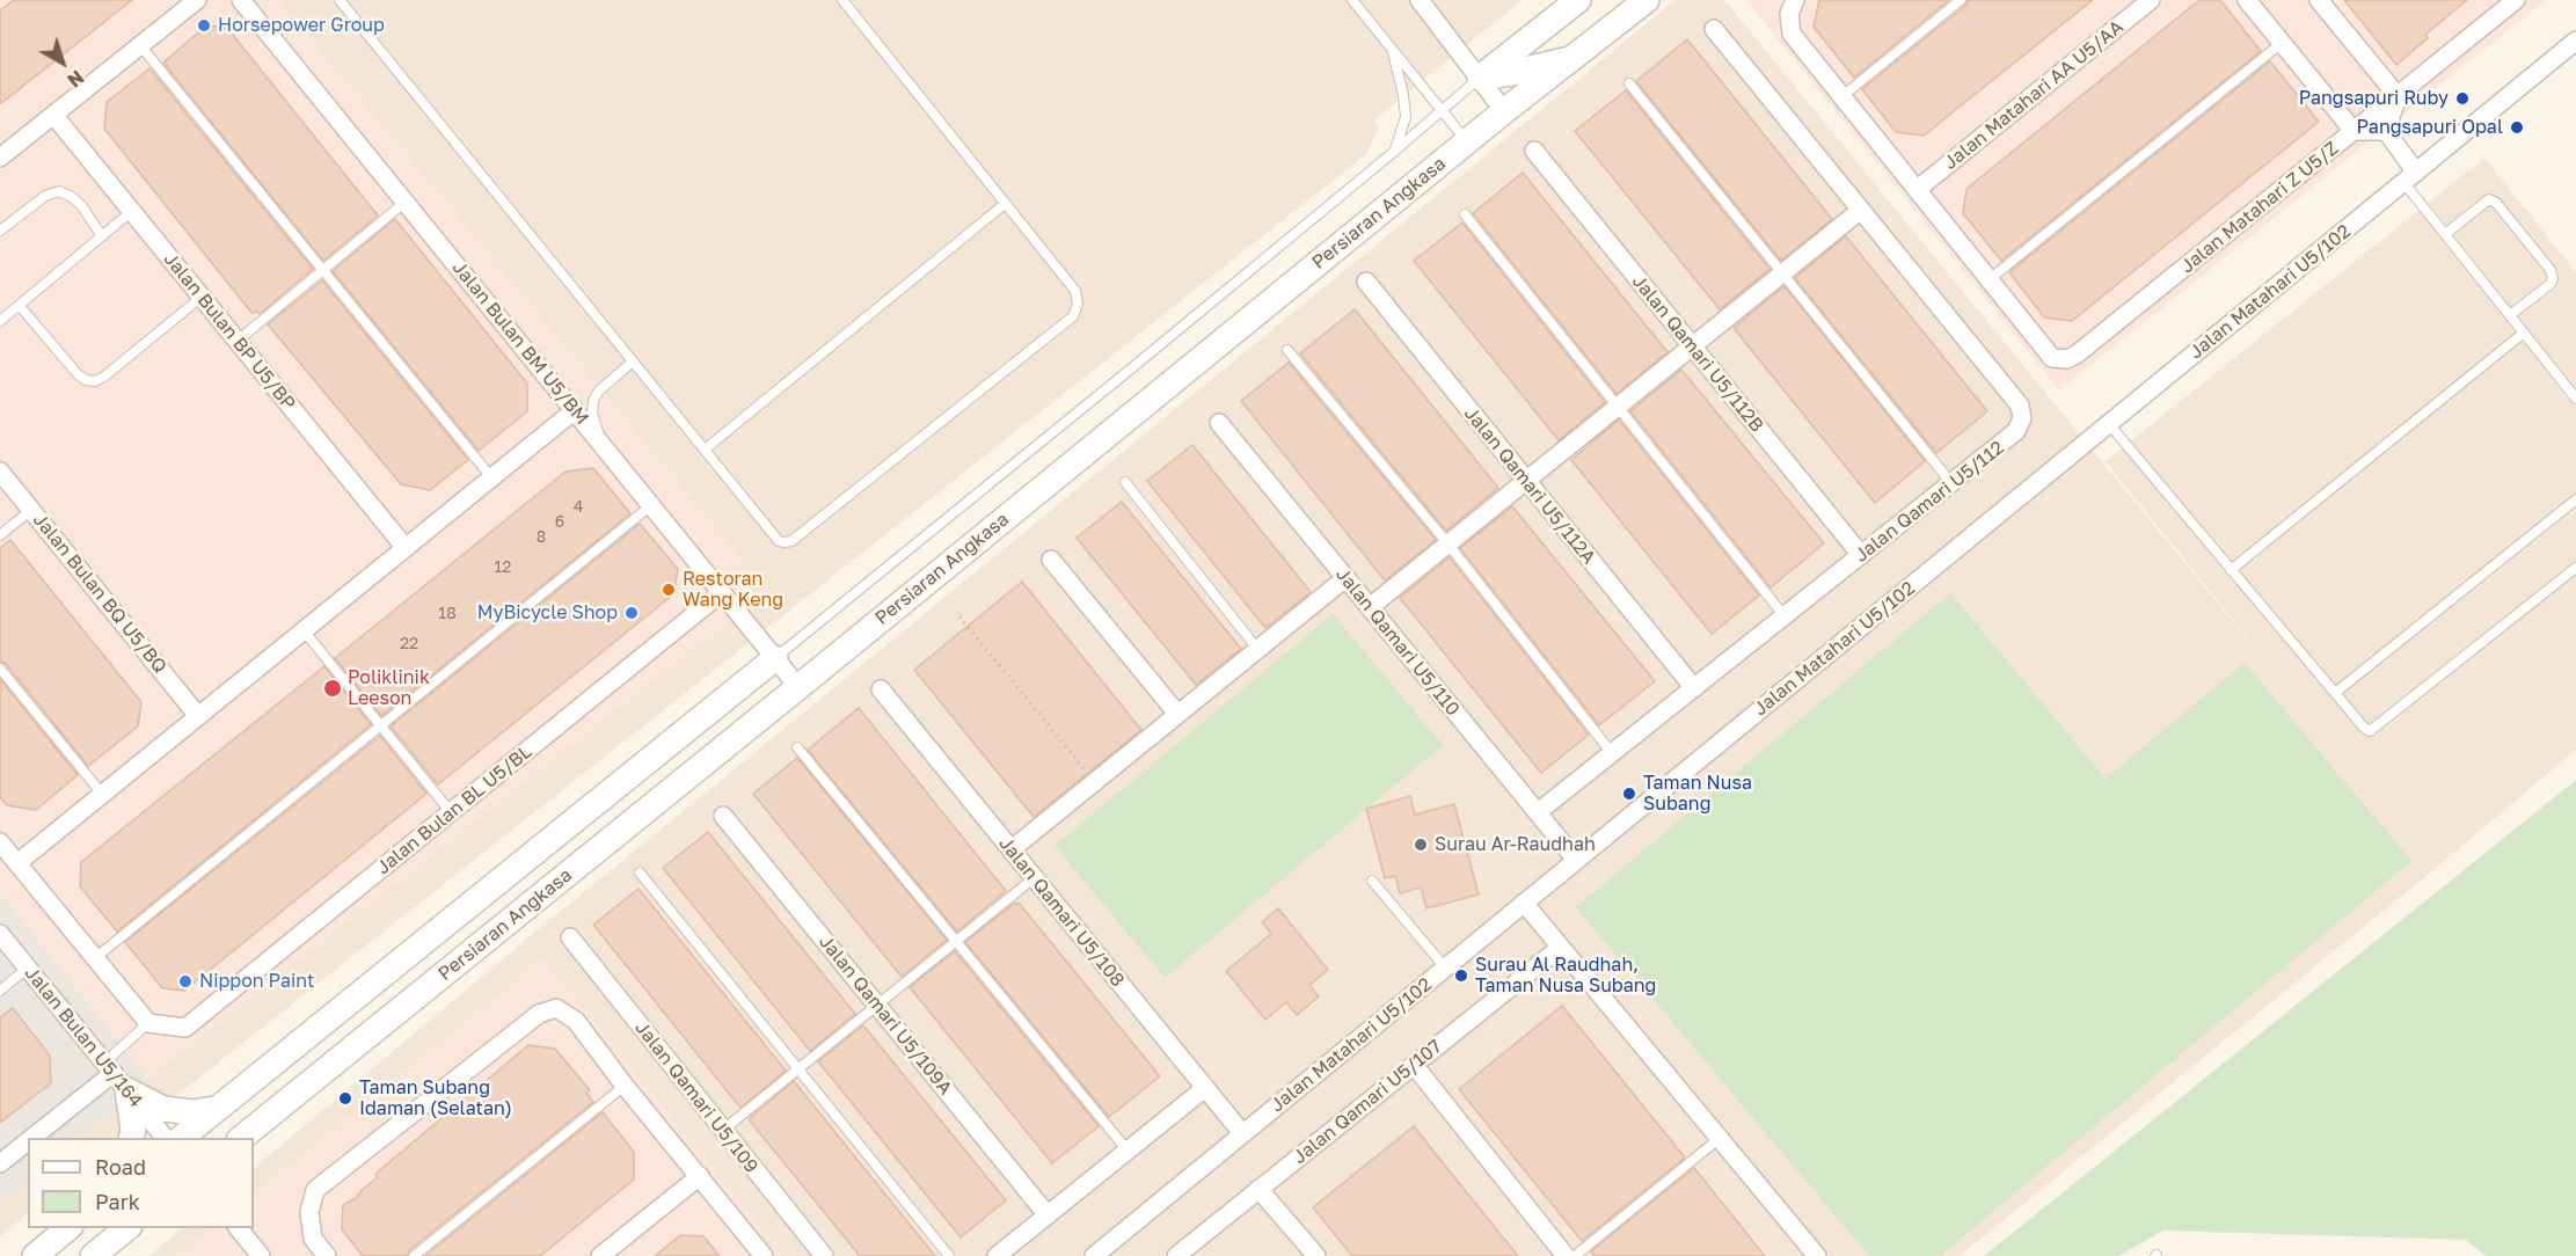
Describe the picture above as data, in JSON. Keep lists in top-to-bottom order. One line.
{"streets":{"street":["Jalan Matahari AA U5/AA","Jalan Matahari Z U5/Z","Persiaran Angkasa","Jalan Matahari U5/102","Jalan Bulan BP U5/BP","Jalan Bulan BM U5/BM","Jalan Qamari U5/112B","Jalan Qamari U5/112A","Jalan Qamari U5/112","Jalan Bulan BQ U5/BQ","Jalan Qamari U5/110","Jalan Bulan BL U5/BL","Jalan Qamari U5/108","Jalan Qamari U5/109A","Jalan Bulan U5/164","Jalan Qamari U5/109","Jalan Qamari U5/107"]},"crossings":[["Persiaran Angkasa","Jalan Bulan BM U5/BM"],["Jalan Matahari U5/102","Jalan Qamari U5/110"],["Jalan Matahari U5/102","Jalan Qamari U5/108"],["Jalan Bulan BM U5/BM","Jalan Bulan BL U5/BL"],["Jalan Qamari U5/112B","Jalan Qamari U5/112"],["Jalan Qamari U5/112A","Jalan Qamari U5/112"],["Jalan Qamari U5/112","Jalan Qamari U5/110"]],"places":["Horsepower Group","Pangsapuri Ruby","Pangsapuri Opal","Restoran Wang Keng","MyBicycle Shop","Poliklinik Leeson","Taman Nusa Subang","Surau Ar-Raudhah","Surau Al Raudhah, Taman Nusa Subang","Nippon Paint","Taman Subang Idaman (Selatan)"],"house_numbers":["4","6","8","12","18","22"],"legend":["Road","Park"],"north":"bottom right"}
